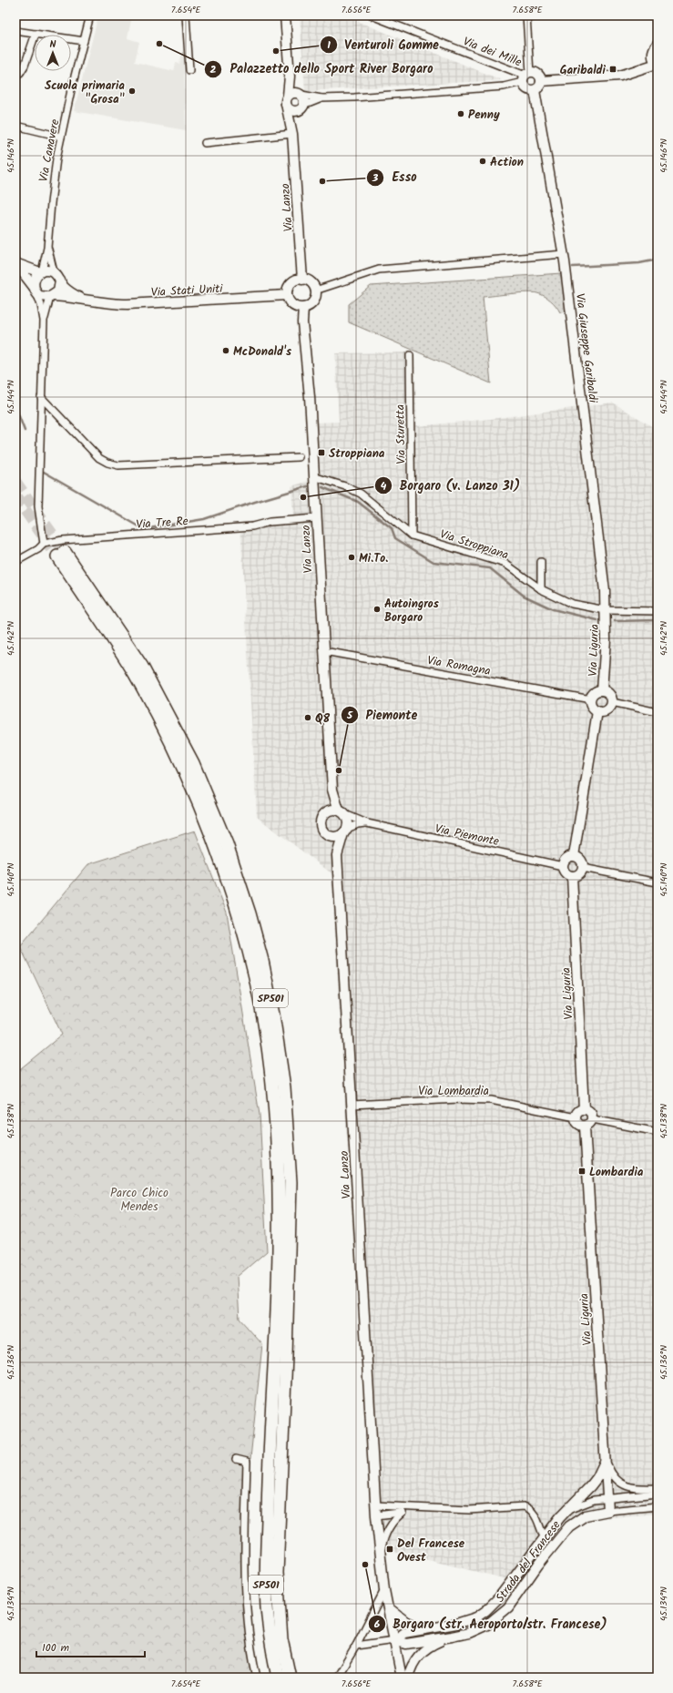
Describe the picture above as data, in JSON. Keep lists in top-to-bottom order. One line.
{"streets":{"highway":["SP501"],"street":["Via dei Mille","Via Canavere","Via Lanzo","Via Stati Uniti","Via Giuseppe Garibaldi","Via Sturetta","Via Tre Re","Via Stroppiana","Via Liguria","Via Romagna","Via Piemonte","Via Lombardia","Strada del Francese"]},"crossings":[["Via Canavere","Via Stati Uniti"],["Via Lanzo","Via Stati Uniti"],["Via Lanzo","Via Tre Re"],["Via Lanzo","Via Stroppiana"],["Via Lanzo","Via Romagna"],["Via Lanzo","Via Piemonte"],["Via Lanzo","Via Lombardia"],["Via Lanzo","Strada del Francese"],["Via Giuseppe Garibaldi","Via Stroppiana"],["Via Giuseppe Garibaldi","Via Liguria"],["Via Sturetta","Via Stroppiana"],["Via Stroppiana","Via Liguria"],["Via Liguria","Via Romagna"],["Via Liguria","Via Piemonte"],["Via Liguria","Via Lombardia"],["Via Liguria","Strada del Francese"]],"parks":["Parco Chico Mendes"],"places":{"other":["Palazzetto dello Sport River Borgaro","Venturoli Gomme","Scuola primaria \"Grosa\"","Penny","Action","Esso","McDonald's","Borgaro (v. Lanzo 31)","Mi.To.","Autoingros Borgaro","Q8","Piemonte","Borgaro (str. Aeroporto/str. Francese)"],"transit":["Garibaldi","Stroppiana","Lombardia","Del Francese Ovest"]},"scale_bar":"100 m","north":"top","coordinates":["7.654°E","7.656°E","7.658°E","45.146°N","45.144°N","45.142°N","45.140°N","45.138°N","45.136°N","45.134°N"]}
